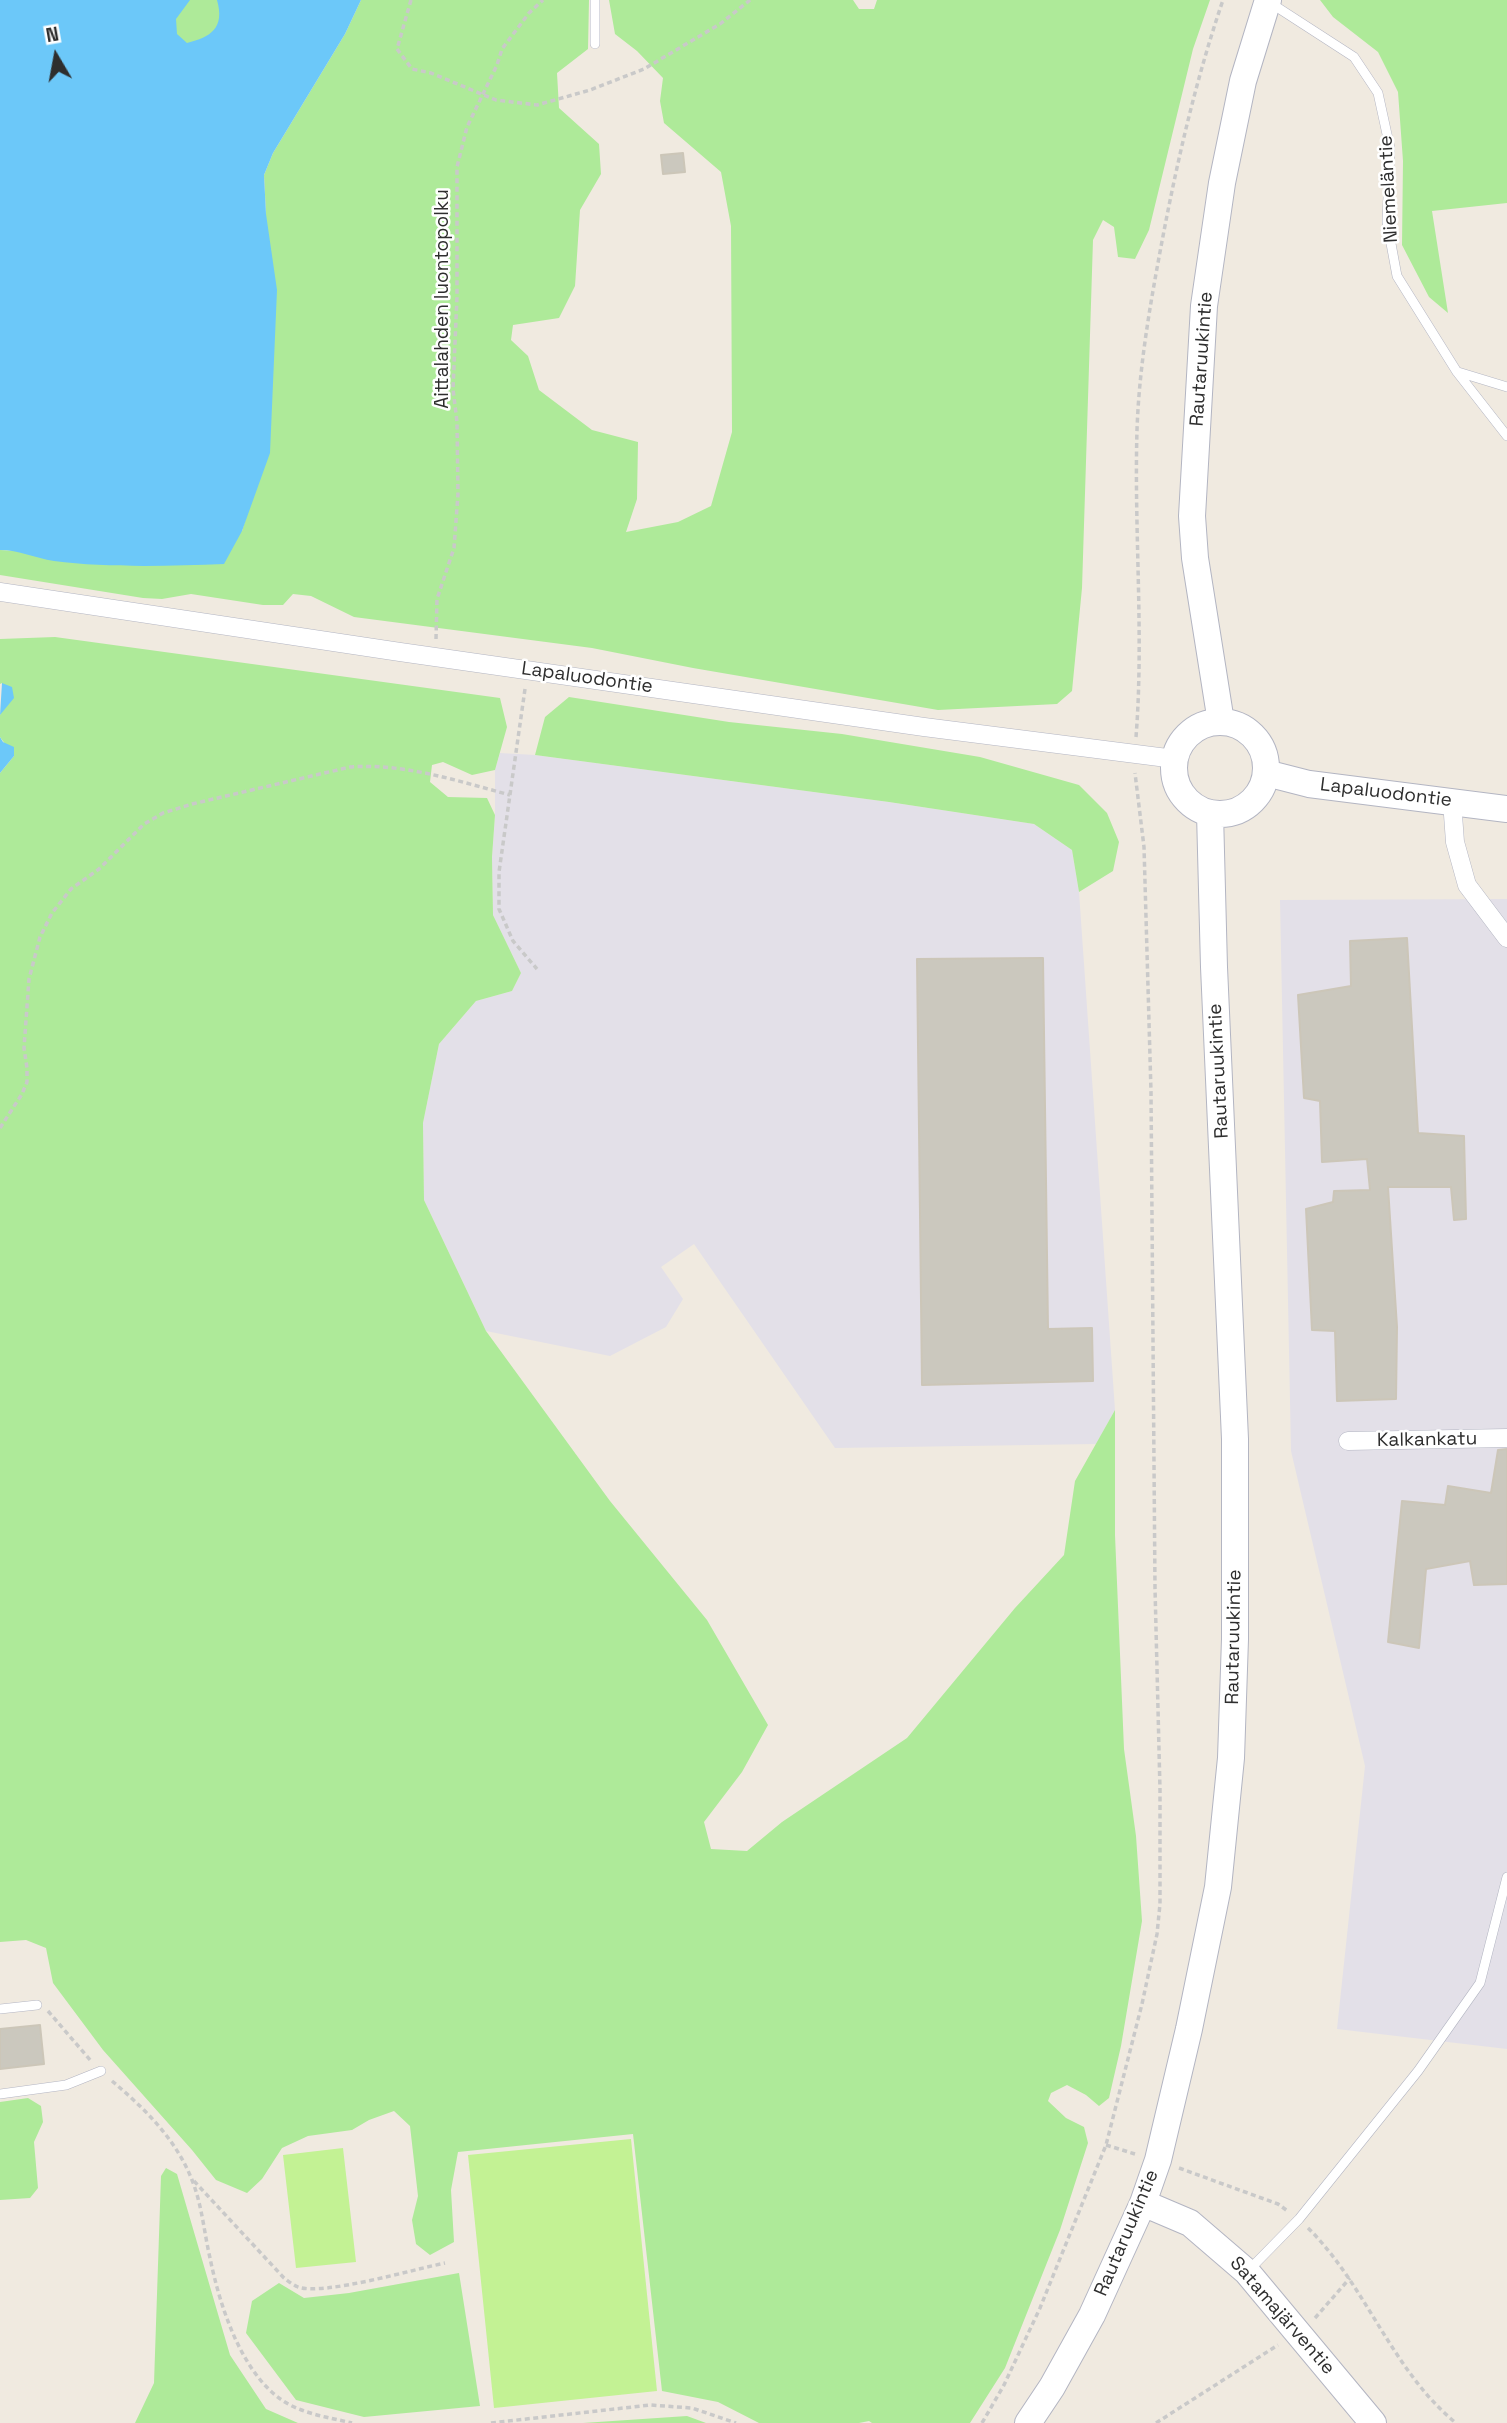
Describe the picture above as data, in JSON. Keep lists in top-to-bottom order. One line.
{"streets":{"main road":["Rautaruukintie","Lapaluodontie","Satamajärventie"],"street":["Kalkankatu"],"lane":["Niemeläntie"],"path":["Aittalahden luontopolku"]},"crossings":[["Niemeläntie","Rautaruukintie"],["Aittalahden luontopolku","Lapaluodontie"],["Rautaruukintie","Lapaluodontie"],["Rautaruukintie","Satamajärventie"]],"north":"top"}
